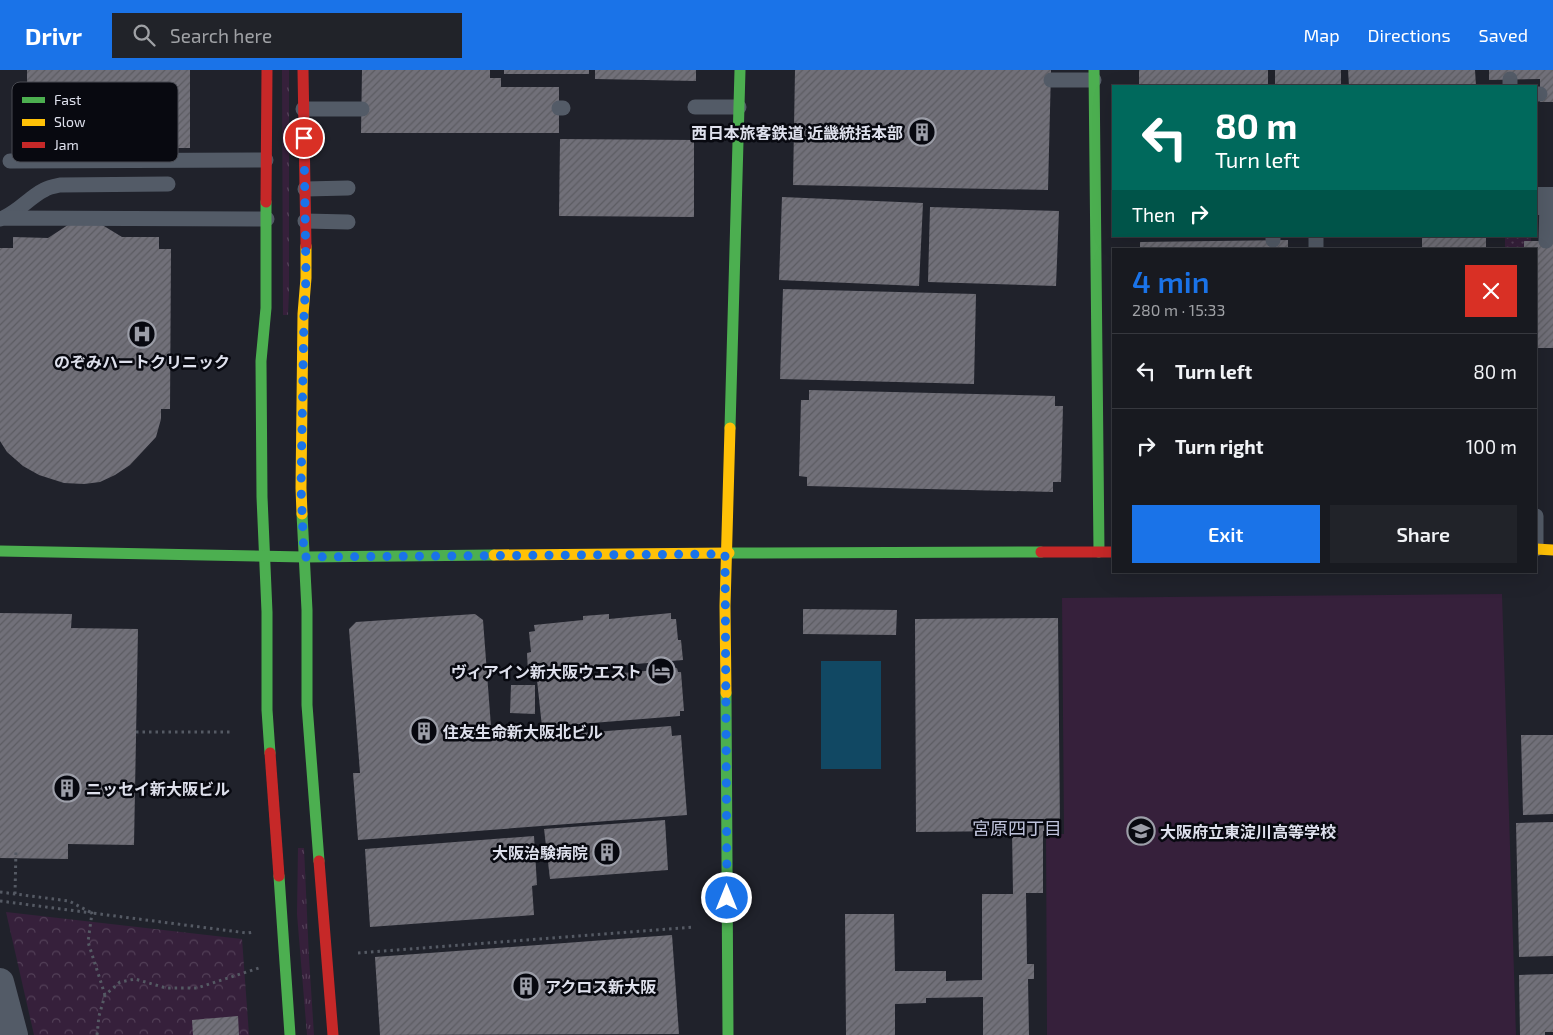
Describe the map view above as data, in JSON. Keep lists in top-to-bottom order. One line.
{"districts":["宮原四丁目"],"places":{"building":["西日本旅客鉄道 近畿統括本部","住友生命新大阪北ビル","ニッセイ新大阪ビル","大阪治験病院","アクロス新大阪"],"hospital":["のぞみハートクリニック"],"hotel":["ヴィアイン新大阪ウエスト"],"school or university":["大阪府立東淀川高等学校"]},"legend":["Fast","Slow","Jam"],"page":{"header":"Drivr","search":"Search here","nav":["Map","Directions","Saved"],"turn":["80 m","Turn left"],"then":"Then","heading":["4 min","280 m · 15:33"],"list":[{"name":"Turn left","value":"80 m"},{"name":"Turn right","value":"100 m"}],"buttons":["Exit","Share"]}}
